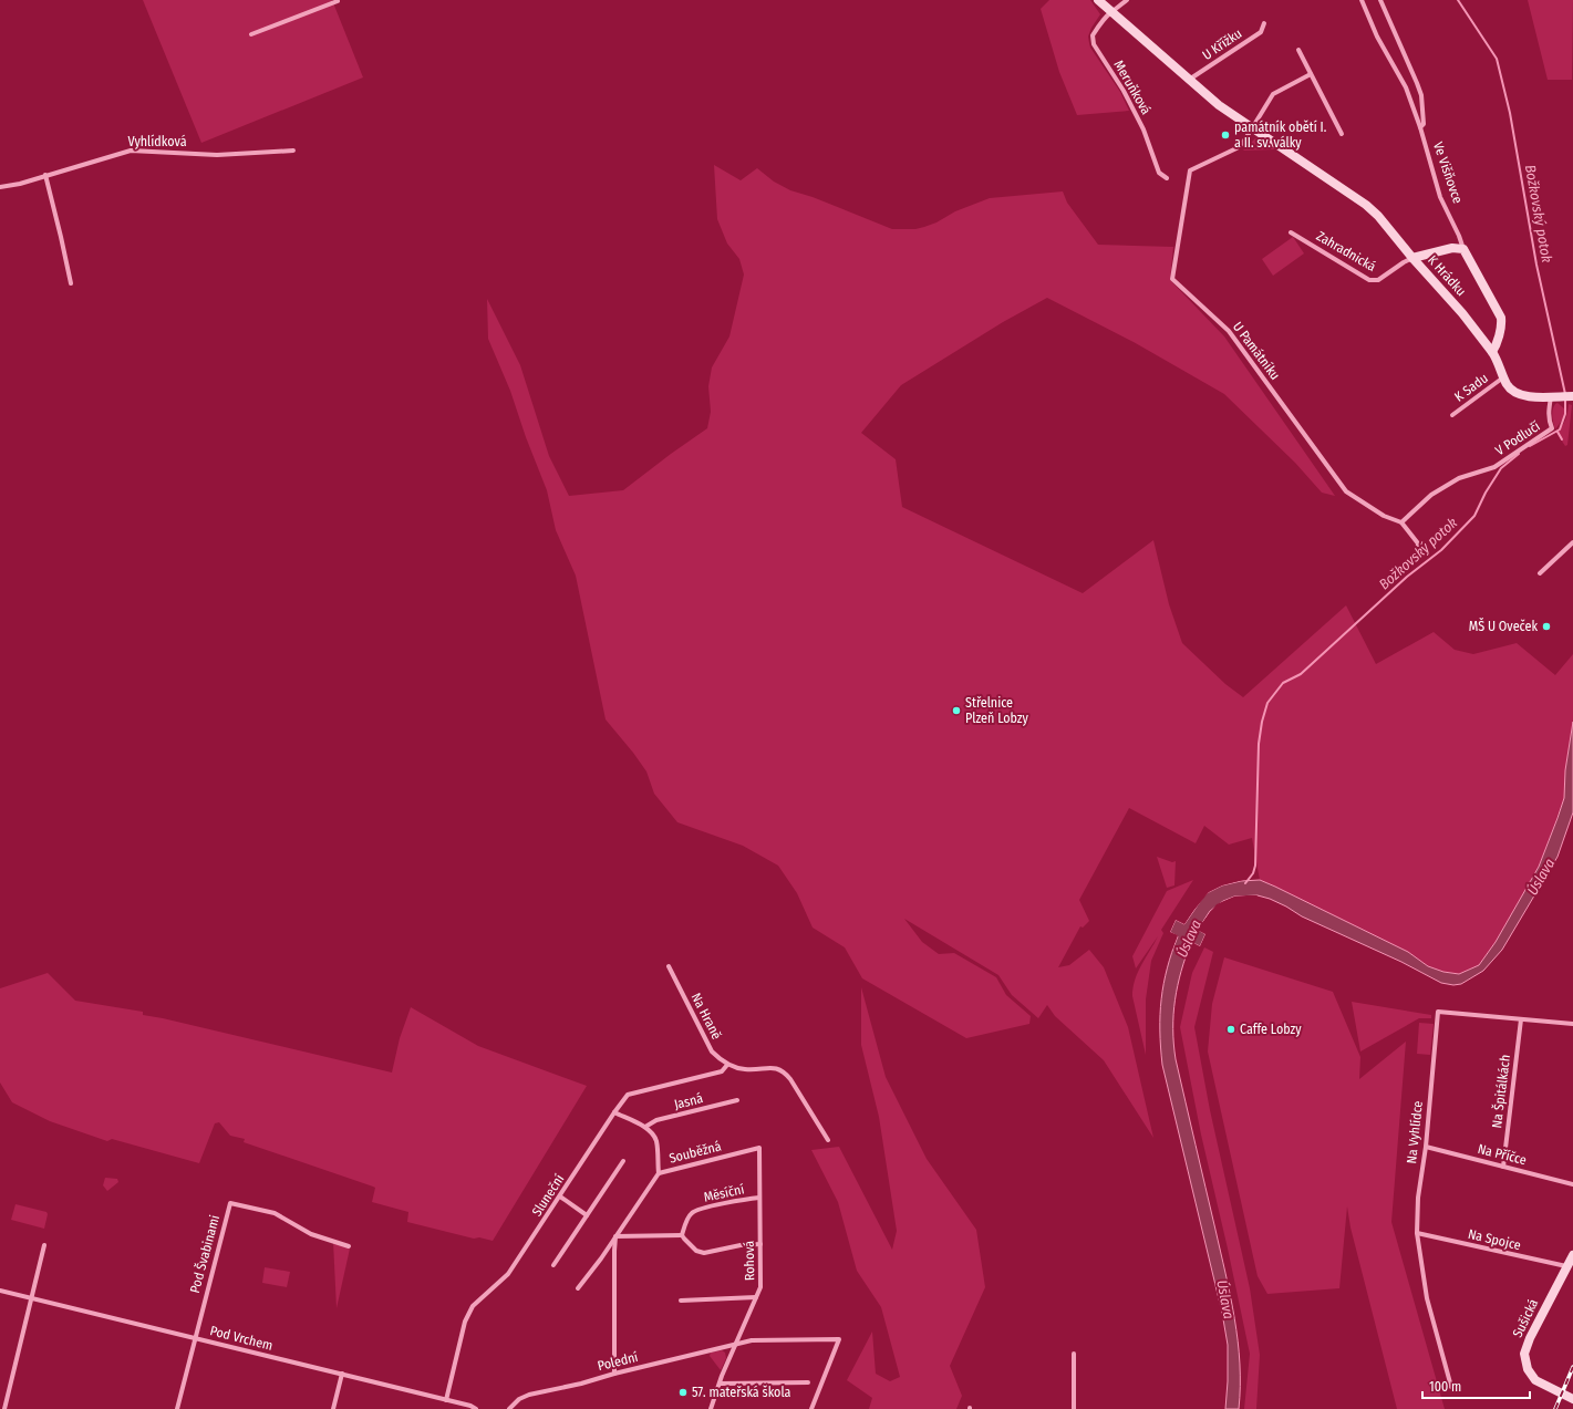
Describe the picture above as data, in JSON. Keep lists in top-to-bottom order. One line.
{"streets":{"street":["U Křížku","Meruňková","Vyhlídková","Ve Višňovce","Zahradnická","K Hrádku","U Památníku","K Sadu","V Podlučí","Na Hraně","Na Špitálkách","Jasná","Na Vyhlídce","Souběžná","Na Příčce","Měsíční","Sluneční","Na Spojce","Pod Švabinami","Rohová","Sušická","Pod Vrchem","Polední"]},"crossings":[["Ve Višňovce","K Hrádku"],["Zahradnická","K Hrádku"],["K Hrádku","K Sadu"],["K Hrádku","V Podlučí"],["U Památníku","V Podlučí"],["Na Hraně","Sluneční"],["Na Špitálkách","Na Vyhlídce"],["Na Špitálkách","Na Příčce"],["Na Vyhlídce","Na Příčce"],["Na Vyhlídce","Na Spojce"],["Souběžná","Rohová"],["Měsíční","Rohová"],["Sluneční","Pod Vrchem"],["Na Spojce","Sušická"],["Pod Švabinami","Pod Vrchem"]],"water":["Božkovský potok","Úslava"],"places":["památník obětí I. a II. sv. války","MŠ U Oveček","Střelnice Plzeň Lobzy","Caffe Lobzy","57. mateřská škola"],"scale_bar":"100 m"}
